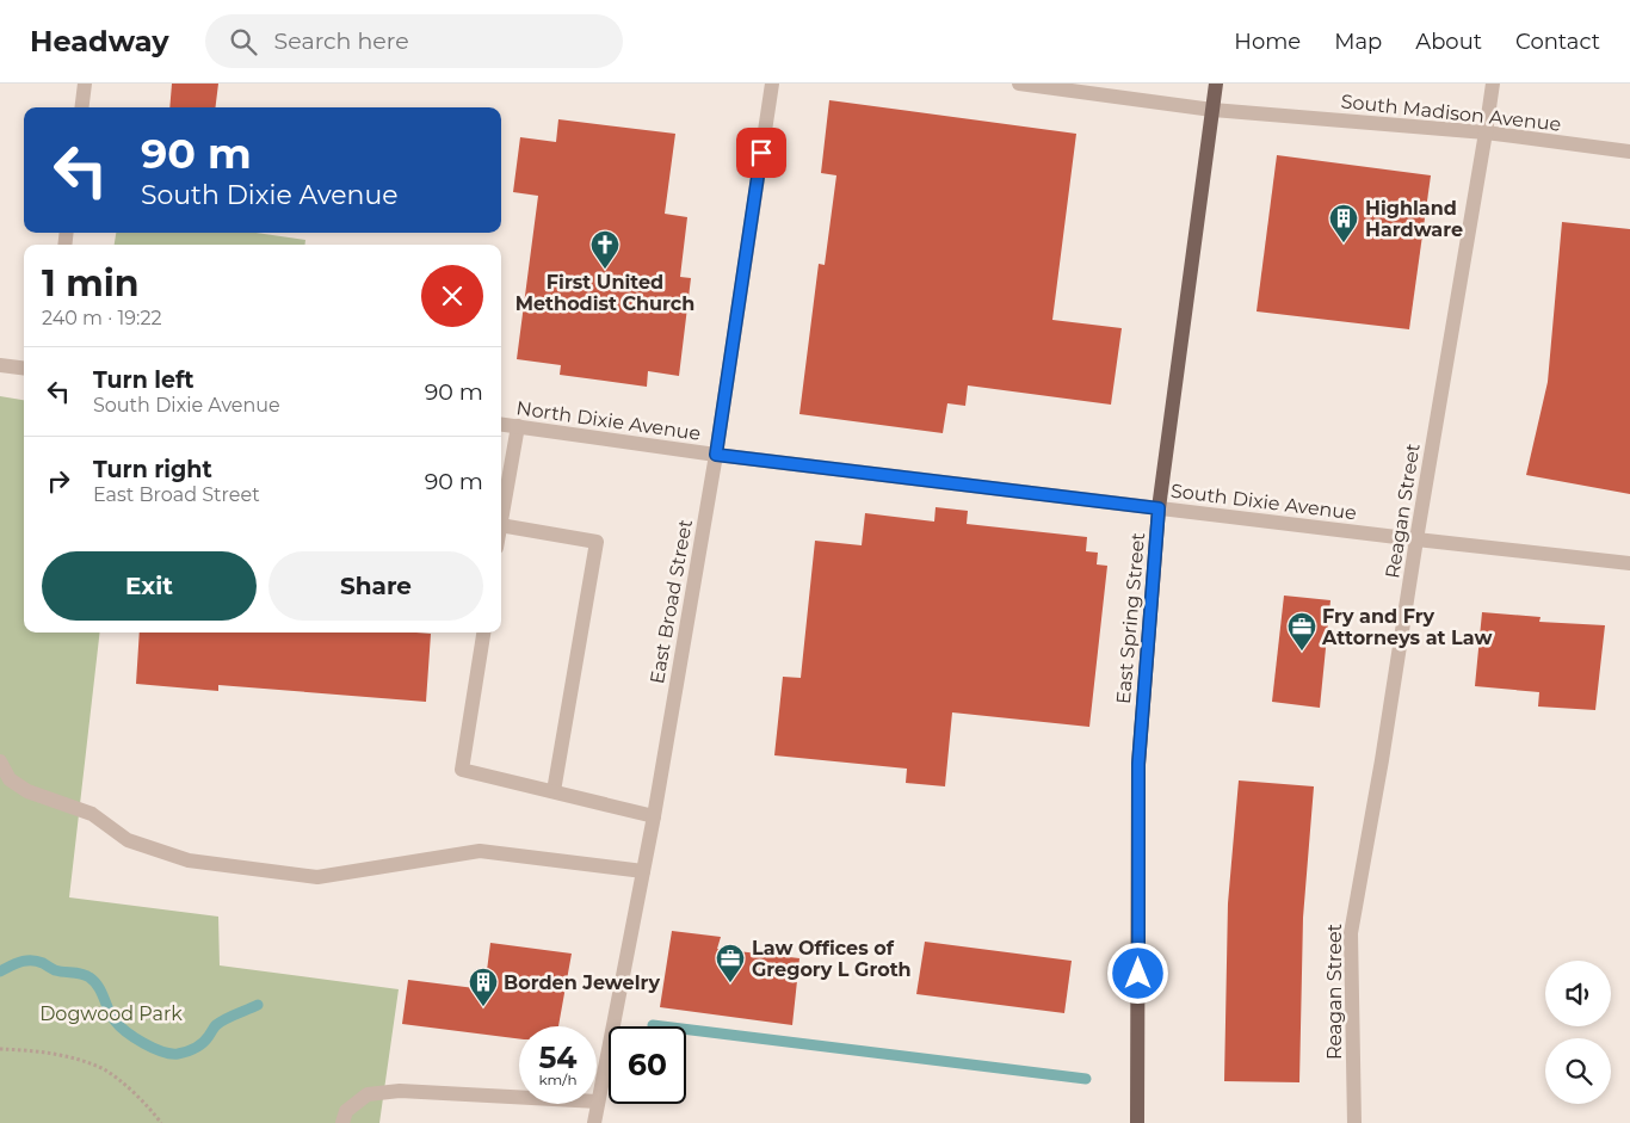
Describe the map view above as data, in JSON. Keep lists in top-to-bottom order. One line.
{"streets":{"main road":["East Spring Street"],"street":["South Madison Avenue","North Dixie Avenue","South Dixie Avenue","Reagan Street","East Broad Street"]},"crossings":[["South Madison Avenue","Reagan Street"],["South Madison Avenue","East Spring Street"],["North Dixie Avenue","South Dixie Avenue"],["North Dixie Avenue","East Broad Street"],["South Dixie Avenue","Reagan Street"],["South Dixie Avenue","East Broad Street"],["South Dixie Avenue","East Spring Street"]],"parks":["Dogwood Park"],"places":{"building":["Highland Hardware","Borden Jewelry"],"church":["First United Methodist Church"],"office":["Fry and Fry Attorneys at Law","Law Offices of Gregory L Groth"]},"page":{"header":"Headway","search":"Search here","nav":["Home","Map","About","Contact"],"turn":["90 m","South Dixie Avenue"],"heading":["1 min","240 m · 19:22"],"list":[{"name":"Turn left","note":"South Dixie Avenue","value":"90 m"},{"name":"Turn right","note":"East Broad Street","value":"90 m"}],"buttons":["Exit","Share"],"speed":"54 km/h","limit":"60"}}
